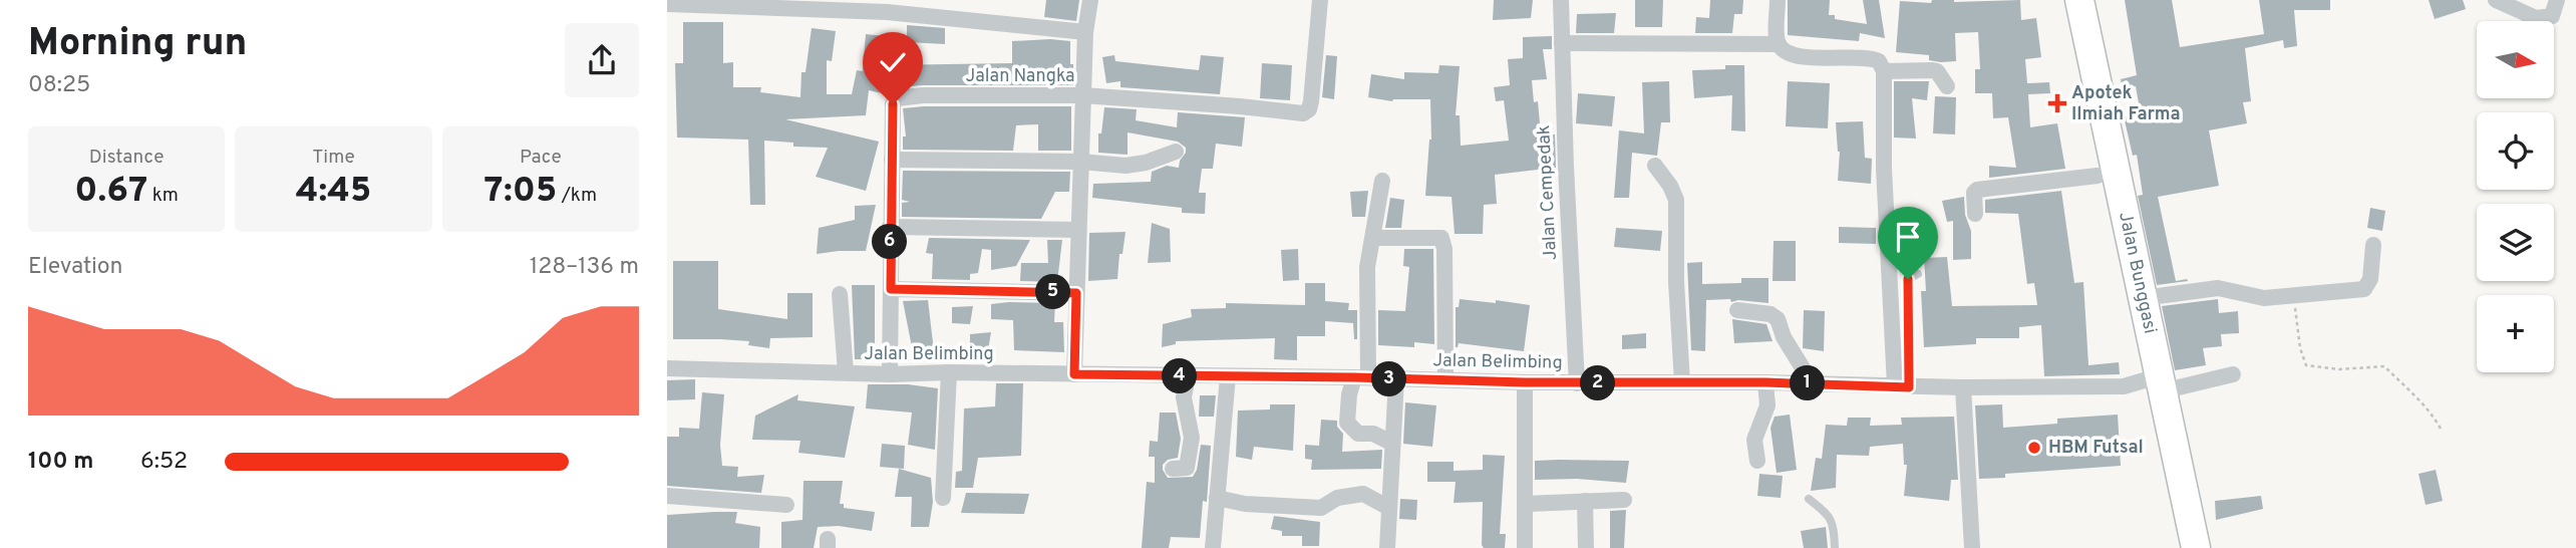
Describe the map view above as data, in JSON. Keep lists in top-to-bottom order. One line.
{"streets":{"highway":["Jalan Bunggasi"],"street":["Jalan Nangka","Jalan Cempedak","Jalan Belimbing"]},"crossings":[["Jalan Nangka","Jalan Belimbing"],["Jalan Cempedak","Jalan Belimbing"],["Jalan Bunggasi","Jalan Belimbing"]],"places":{"health":["Apotek Ilmiah Farma"],"other":["HBM Futsal"]},"north":"right","page":{"heading":["Morning run","08:25"],"map_buttons":"+","stats":[["Distance","0.67 km"],["Time","4:45"],["Pace","7:05 /km"]],"pins":["6","5","4","3","1","2"],"chart":["Elevation","128–136 m"],"list":[{"name":"100 m","note":"6:52"}]}}
